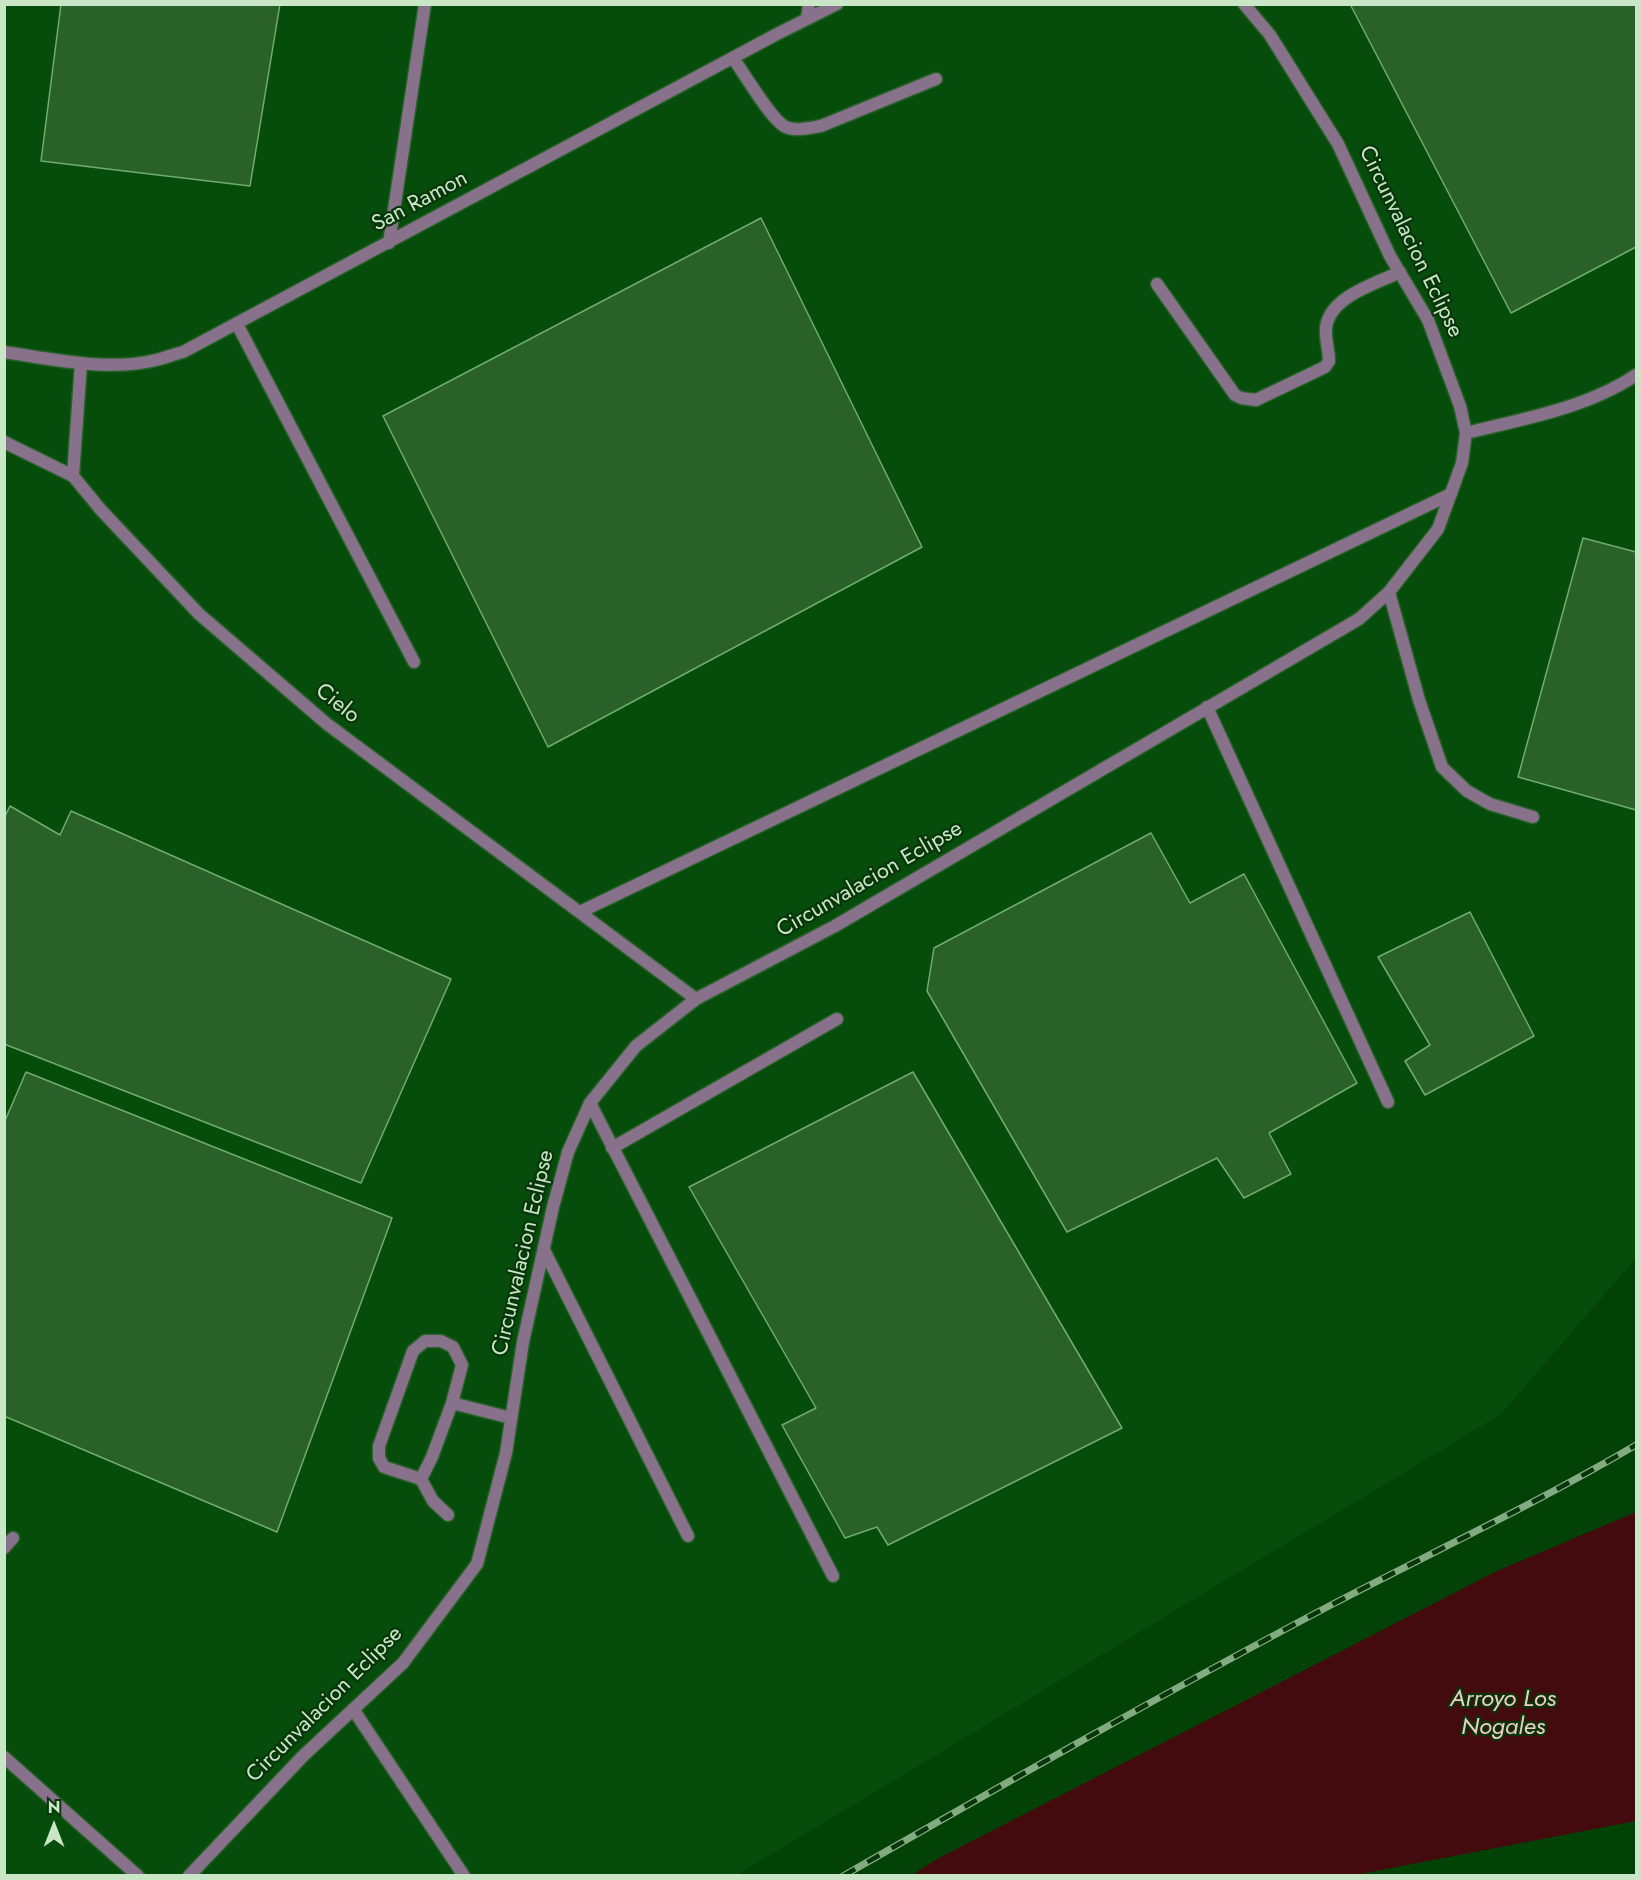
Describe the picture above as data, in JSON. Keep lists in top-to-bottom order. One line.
{"streets":{"lane":["San Ramon","Circunvalacion Eclipse","Cielo"]},"crossings":[["Circunvalacion Eclipse","Cielo"]],"water":["Arroyo Los Nogales"],"north":"top"}
